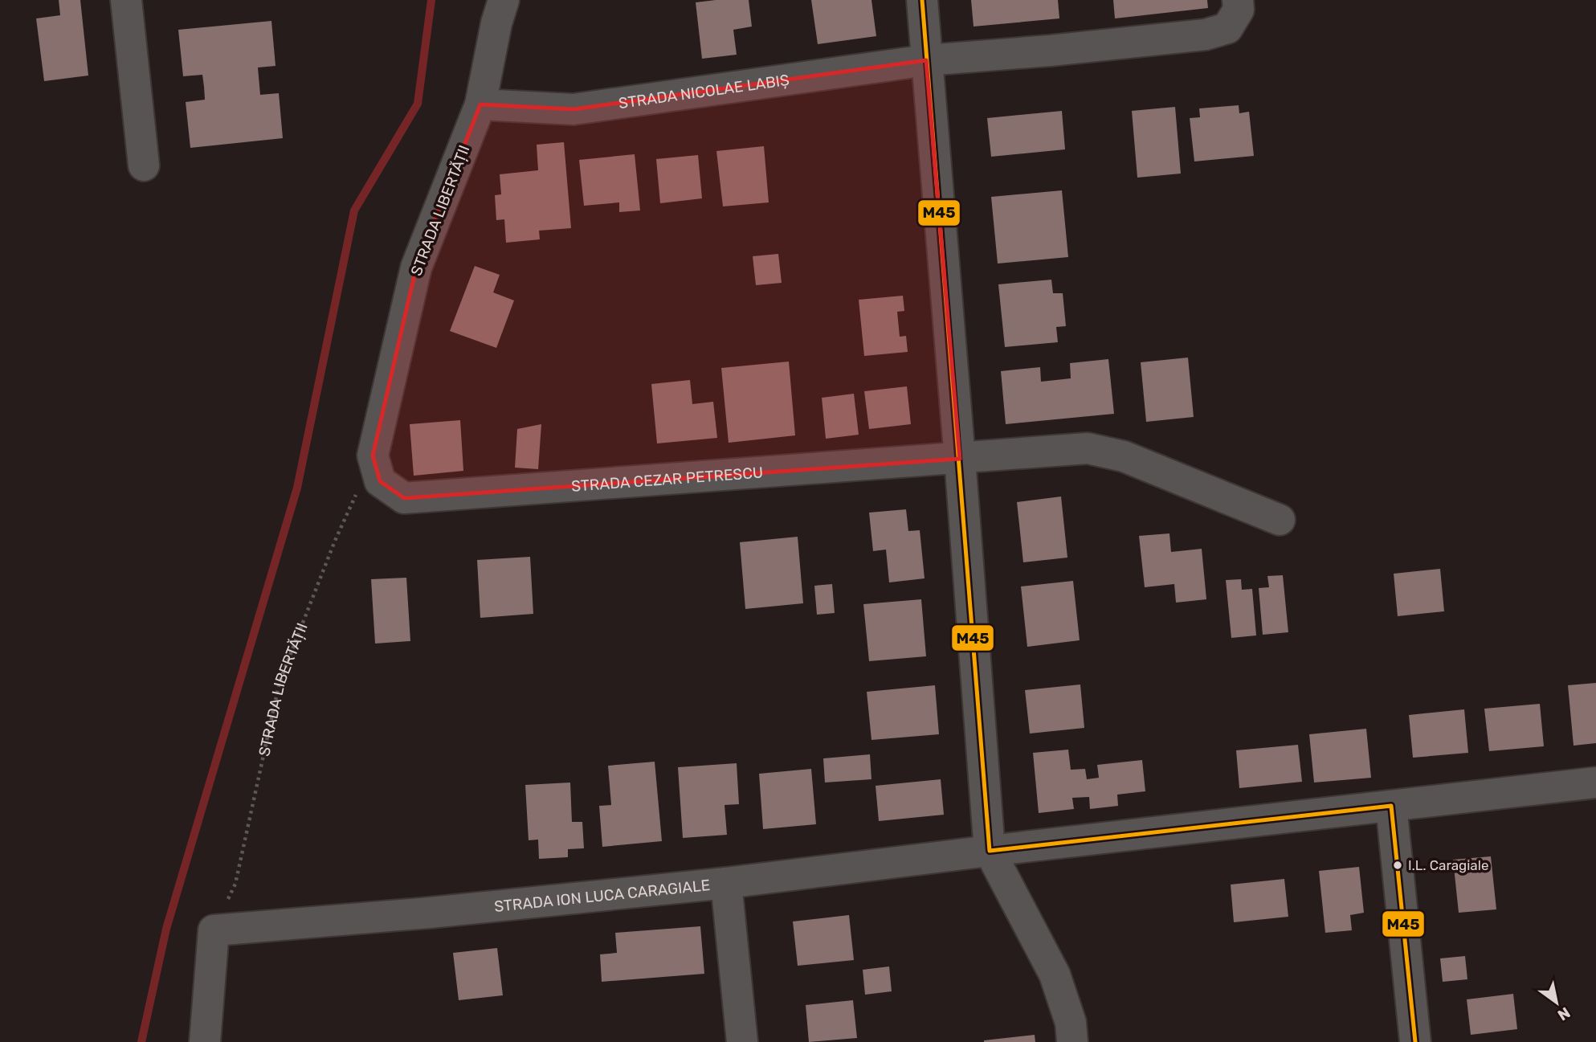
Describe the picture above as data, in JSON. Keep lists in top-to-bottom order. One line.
{"streets":{"street":["STRADA NICOLAE LABIȘ","STRADA LIBERTĂȚII","STRADA CEZAR PETRESCU","STRADA ION LUCA CARAGIALE"]},"crossings":[["STRADA NICOLAE LABIȘ","STRADA LIBERTĂȚII"],["STRADA LIBERTĂȚII","STRADA CEZAR PETRESCU"],["STRADA LIBERTĂȚII","STRADA ION LUCA CARAGIALE"]],"places":["I.L. Caragiale"],"lines":["transit line M45"],"north":"bottom right"}
